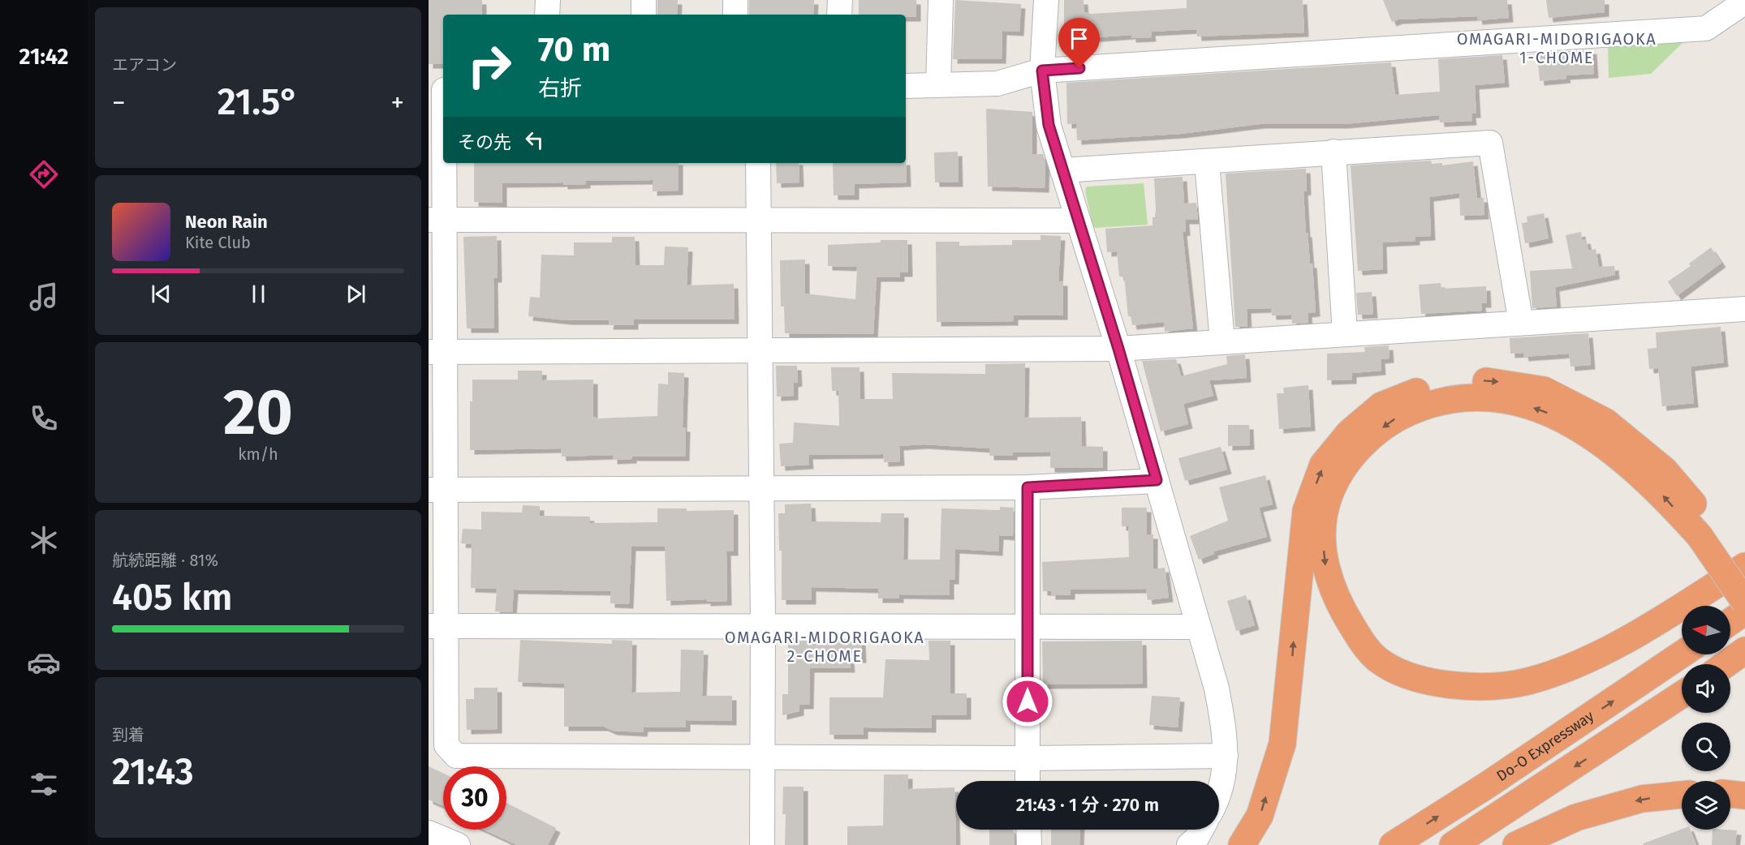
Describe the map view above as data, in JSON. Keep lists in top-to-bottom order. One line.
{"streets":{"highway":["Do-O Expressway"]},"districts":["OMAGARI-MIDORIGAOKA 1-CHOME","OMAGARI-MIDORIGAOKA 2-CHOME"],"north":"left","page":{"tabs":"21:42","tile":["エアコン",["20","km/h"],["航続距離 · 81%","405 km"],["到着","21:43"]],"turn":["70 m","右折"],"heat":["−","21.5°","+"],"then":"その先","song":["Neon Rain","Kite Club"],"limit":"30","trip":"21:43 · 1 分 · 270 m"}}
